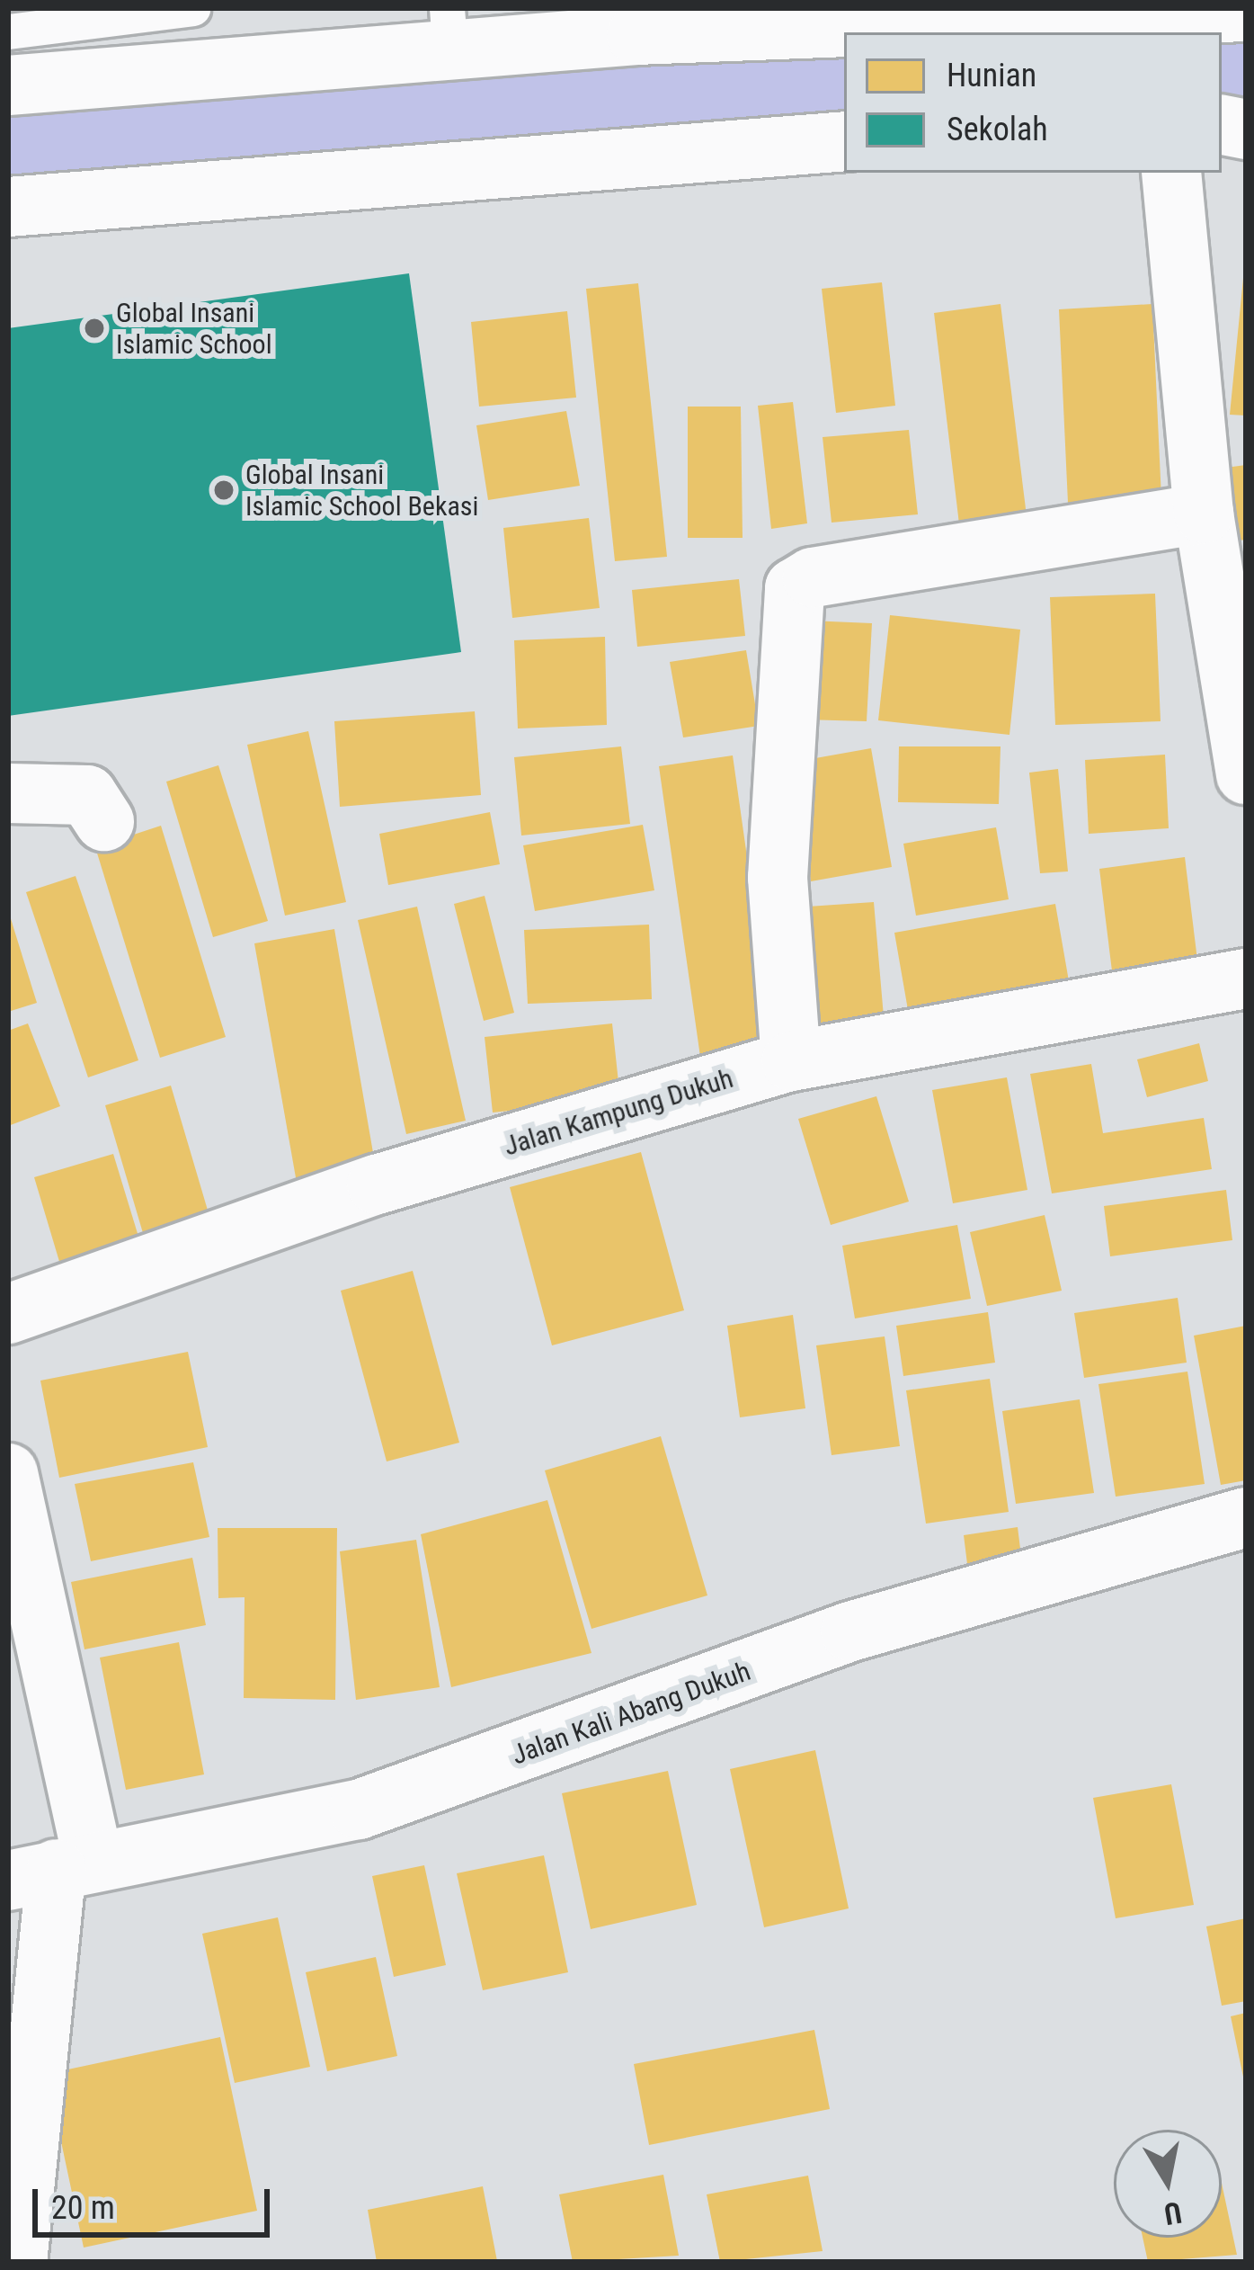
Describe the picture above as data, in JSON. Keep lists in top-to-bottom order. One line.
{"streets":{"street":["Jalan Kampung Dukuh","Jalan Kali Abang Dukuh"]},"places":["Global Insani Islamic School","Global Insani Islamic School Bekasi"],"legend":["Hunian","Sekolah"],"scale_bar":"20 m","north":"bottom"}
